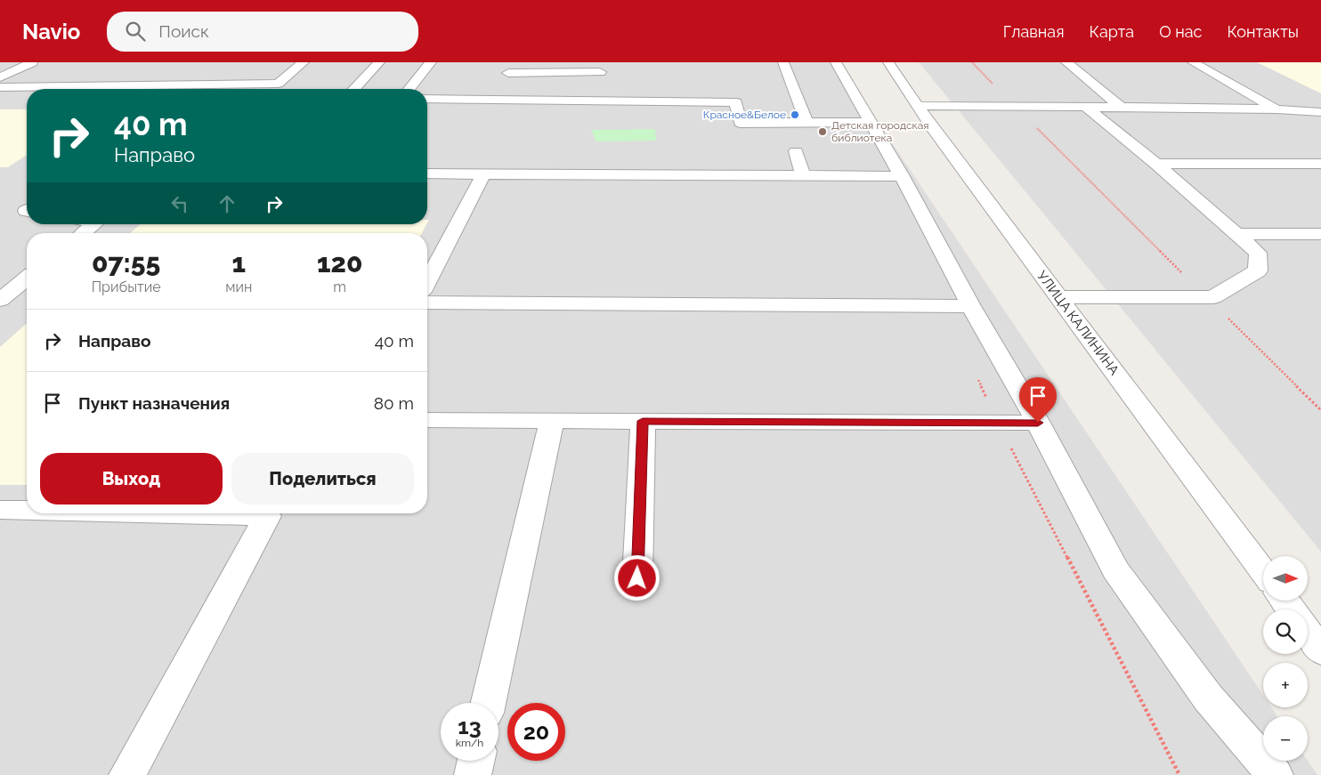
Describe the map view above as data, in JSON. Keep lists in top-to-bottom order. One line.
{"streets":{"street":["УЛИЦА КАЛИНИНА"]},"places":["Красное&Белое","Детская городская библиотека"],"north":"right","page":{"header":"Navio","search":"Поиск","nav":["Главная","Карта","О нас","Контакты"],"turn":["40 m","Направо"],"eta":["07:55","Прибытие","1","мин","120","m"],"list":[{"name":"Направо","value":"40 m"},{"name":"Пункт назначения","value":"80 m"}],"buttons":["Выход","Поделиться"],"map_buttons":["+","−"],"speed":"13 km/h","limit":"20"}}
